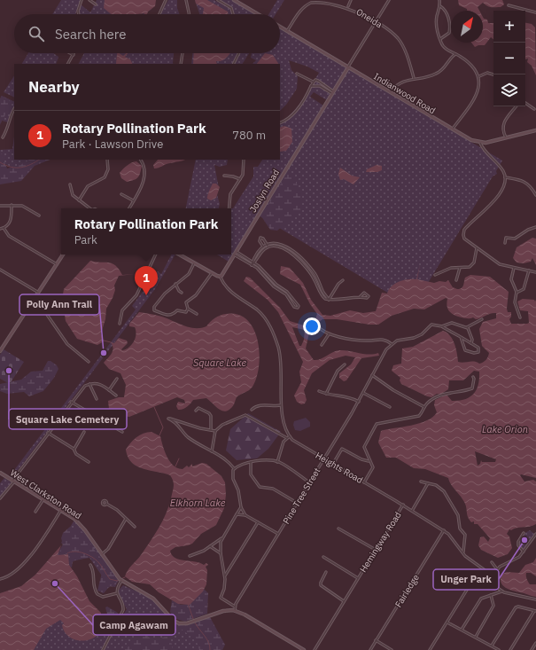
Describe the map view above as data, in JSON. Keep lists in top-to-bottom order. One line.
{"streets":{"street":["Oneida","Indianwood Road","Joslyn Road","Heights Road","West Clarkston Road","Pine Tree Street","Hemingway Road","Fairledge"]},"crossings":[["Indianwood Road","Joslyn Road"],["Heights Road","Pine Tree Street"],["Heights Road","Hemingway Road"],["Heights Road","Fairledge"]],"water":["Square Lake","Lake Orion","Elkhorn Lake"],"places":["Polly Ann Trail","Square Lake Cemetery","Unger Park","Camp Agawam"],"north":"top right","page":{"map_buttons":["+","−"],"search":"Search here","heading":"Nearby","list":[{"mark":"1","name":"Rotary Pollination Park","note":"Park · Lawson Drive","value":"780 m"}],"popup":["Rotary Pollination Park","Park"],"pins":"1"}}
